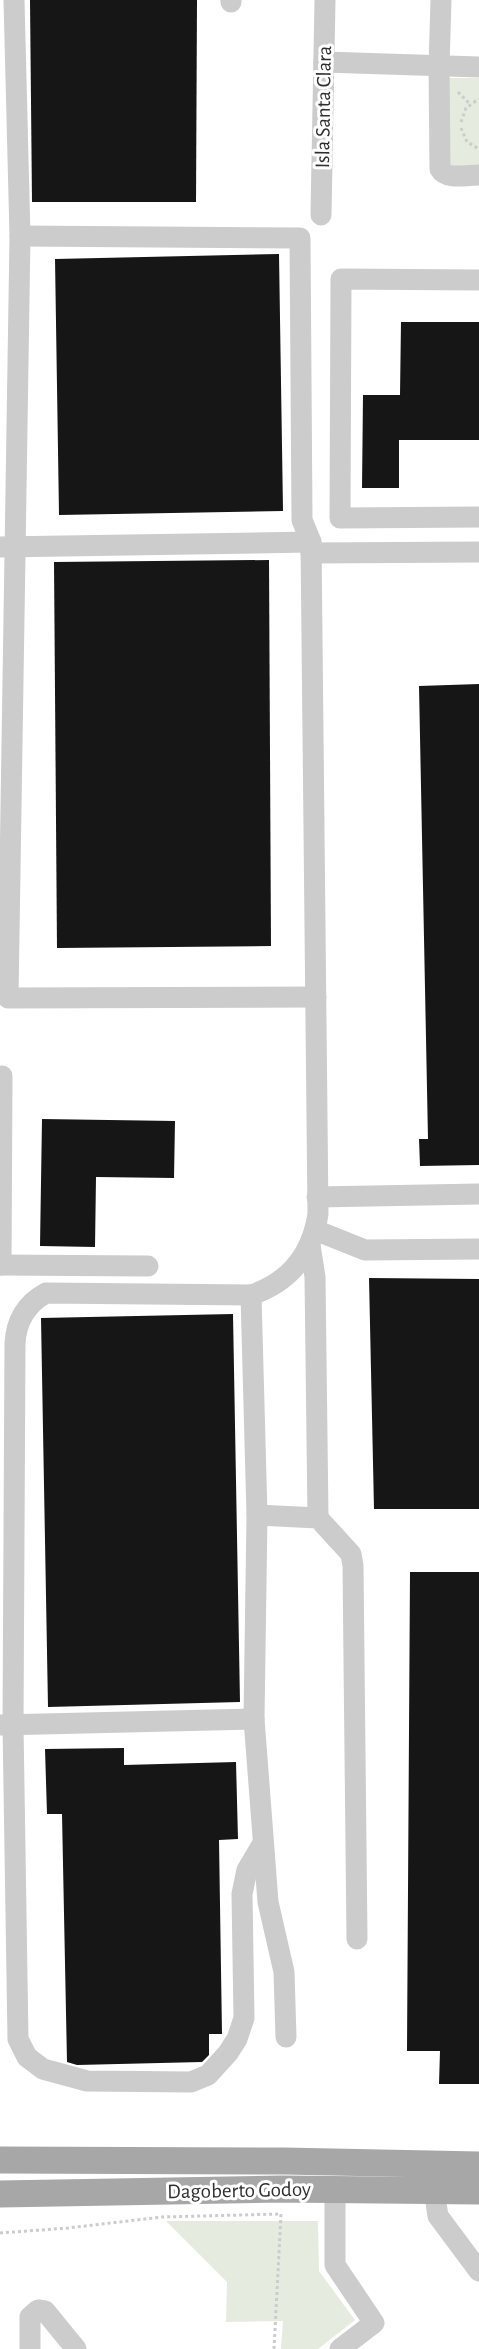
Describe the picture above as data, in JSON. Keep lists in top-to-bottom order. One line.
{"streets":{"main road":["Dagoberto Godoy"],"street":["Isla Santa Clara"]}}
